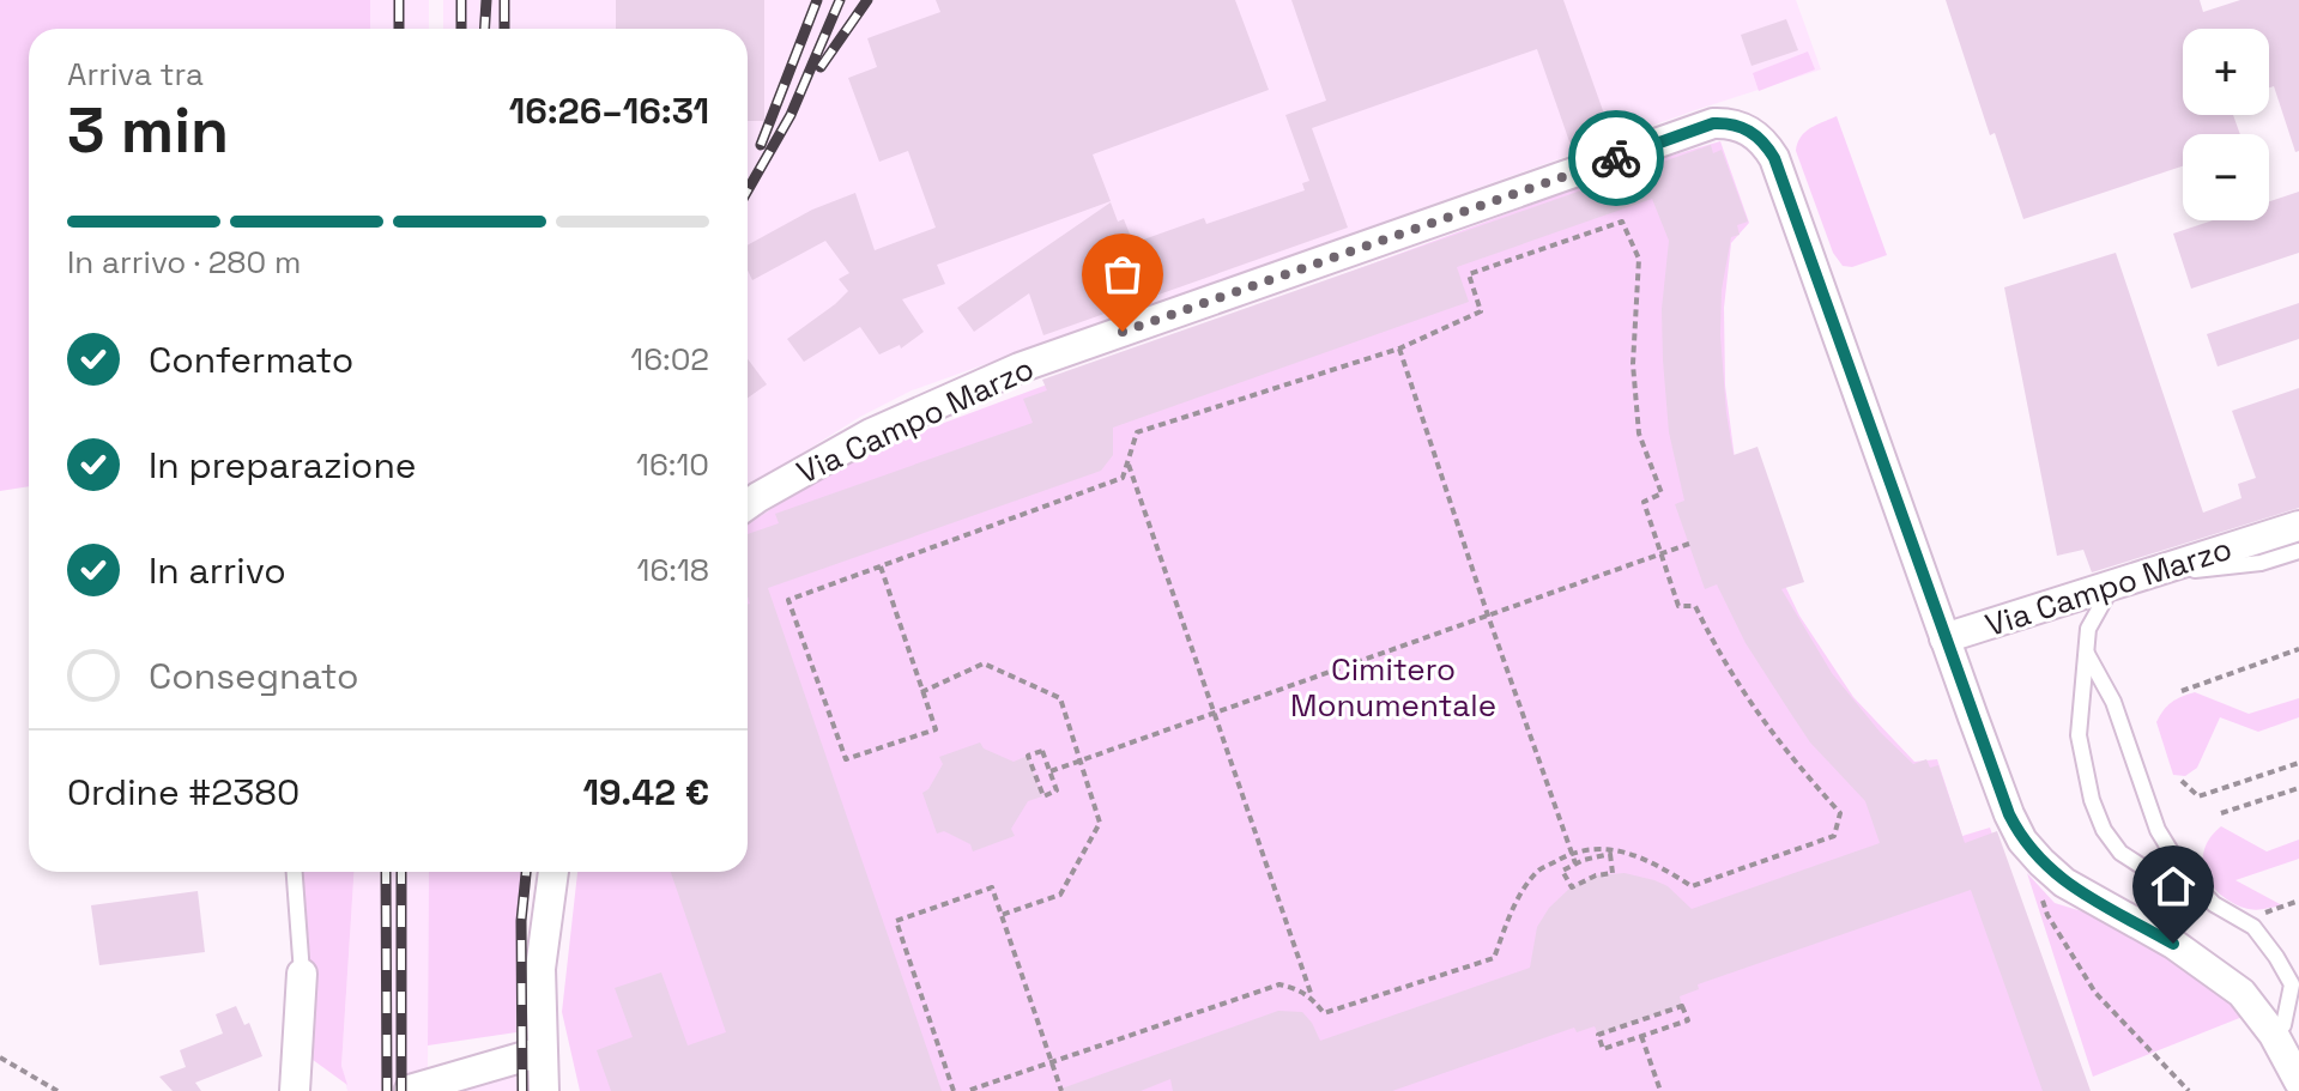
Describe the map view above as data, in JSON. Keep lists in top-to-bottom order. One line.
{"streets":{"street":["Via Campo Marzo"]},"parks":["Cimitero Monumentale"],"page":{"map_buttons":["+","−"],"heading":["3 min","Arriva tra","16:26–16:31"],"panel":["Ordine #2380","19.42 €"],"bar":"In arrivo · 280 m","list":[["Confermato","16:02"],["In preparazione","16:10"],["In arrivo","16:18"],"Consegnato"]}}
